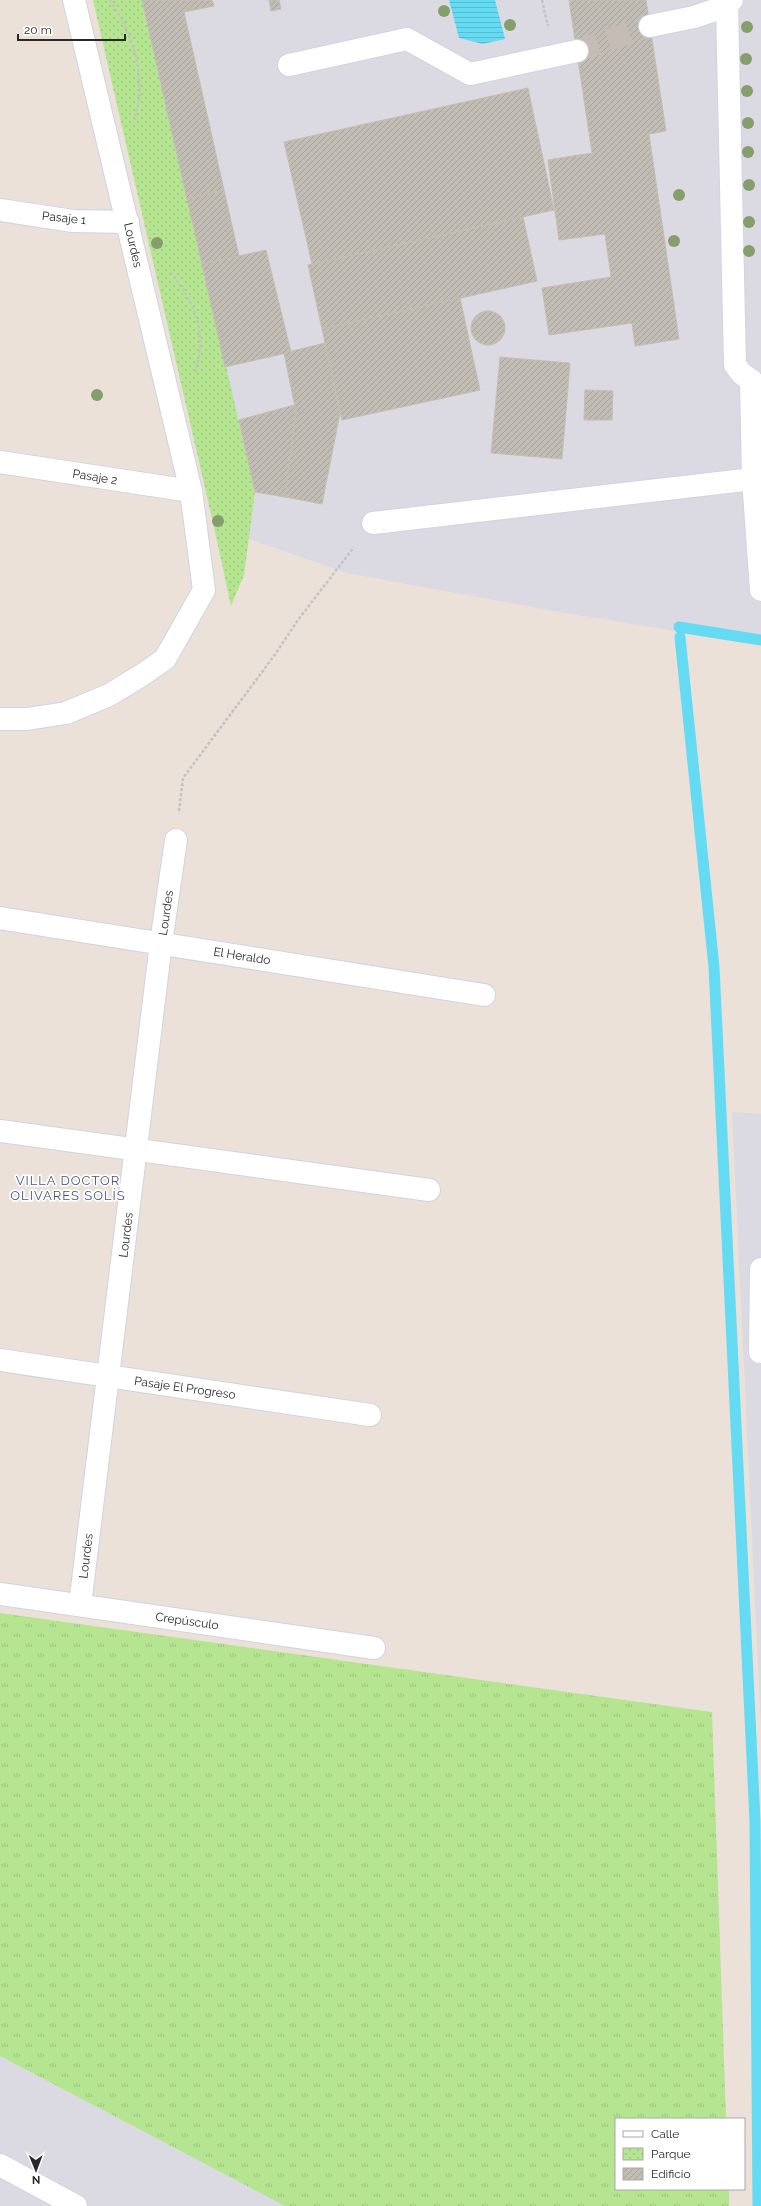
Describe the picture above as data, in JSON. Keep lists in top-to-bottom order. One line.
{"streets":{"street":["Pasaje 1","Lourdes","Pasaje 2","El Heraldo","Pasaje El Progreso","Crepúsculo"]},"crossings":[["Pasaje 1","Lourdes"],["Lourdes","Pasaje 2"],["Lourdes","El Heraldo"],["Lourdes","Pasaje El Progreso"],["Lourdes","Crepúsculo"]],"districts":["VILLA DOCTOR OLIVARES SOLÍS"],"legend":["Calle","Parque","Edificio"],"scale_bar":"20 m","north":"bottom"}
